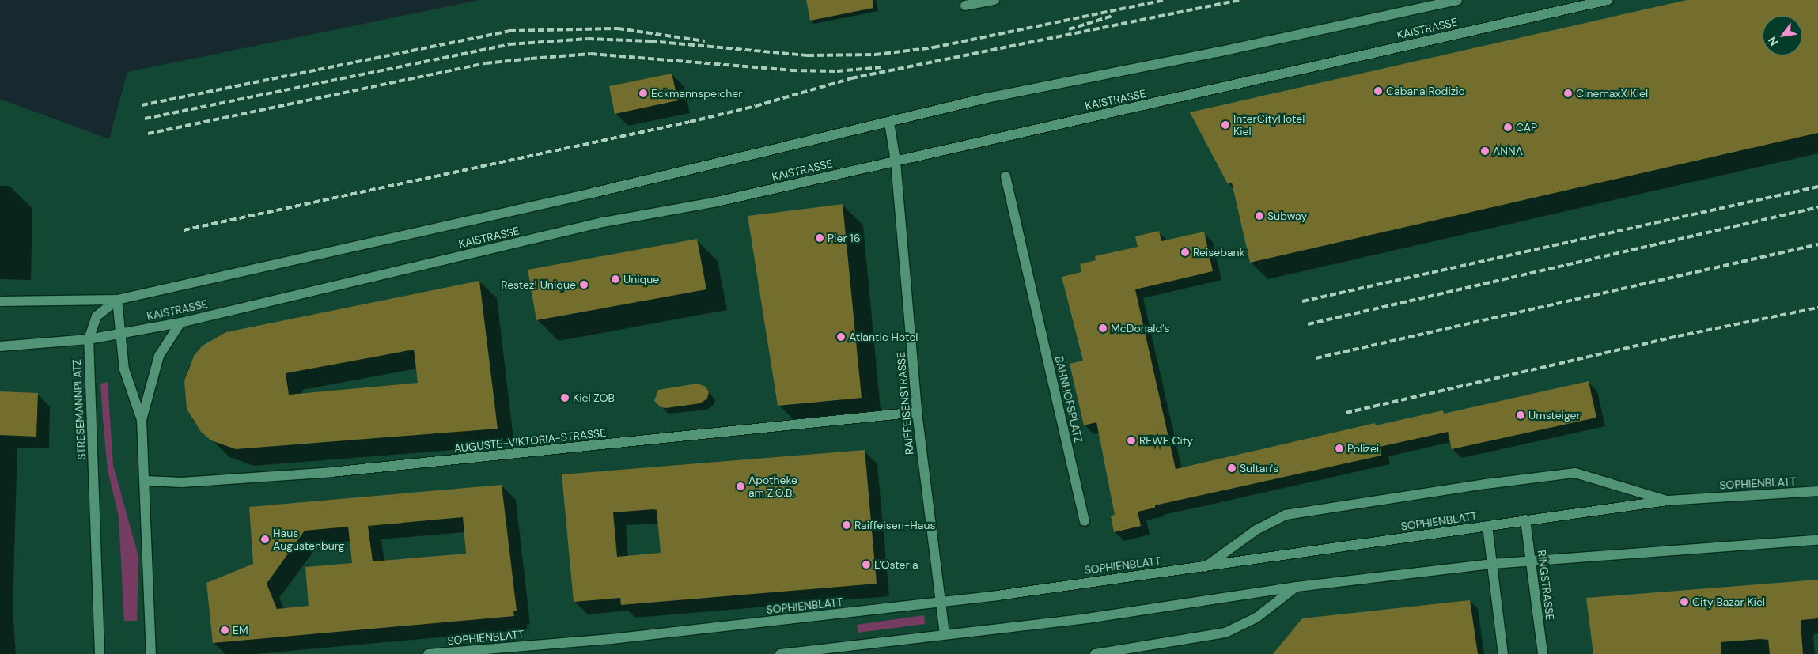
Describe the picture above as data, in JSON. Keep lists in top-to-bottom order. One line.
{"streets":{"main road":["KAISTRASSE","BAHNHOFSPLATZ","RAIFFEISENSTRASSE","STRESEMANNPLATZ","AUGUSTE-VIKTORIA-STRASSE","SOPHIENBLATT","RINGSTRASSE"]},"crossings":[["KAISTRASSE","RAIFFEISENSTRASSE"],["KAISTRASSE","STRESEMANNPLATZ"],["RAIFFEISENSTRASSE","AUGUSTE-VIKTORIA-STRASSE"],["RAIFFEISENSTRASSE","SOPHIENBLATT"],["SOPHIENBLATT","RINGSTRASSE"]],"places":["Cabana Rodizio","Eckmannspeicher","CinemaxX Kiel","InterCityHotel Kiel","CAP","ANNA","Subway","Pier 16","Reisebank","Unique","Restez! Unique","McDonald's","Atlantic Hotel","Kiel ZOB","Umsteiger","REWE City","Polizei","Sultan's","Apotheke am Z.O.B.","Raiffeisen-Haus","Haus Augustenburg","L'Osteria","City Bazar Kiel","EM"],"north":"bottom left"}
